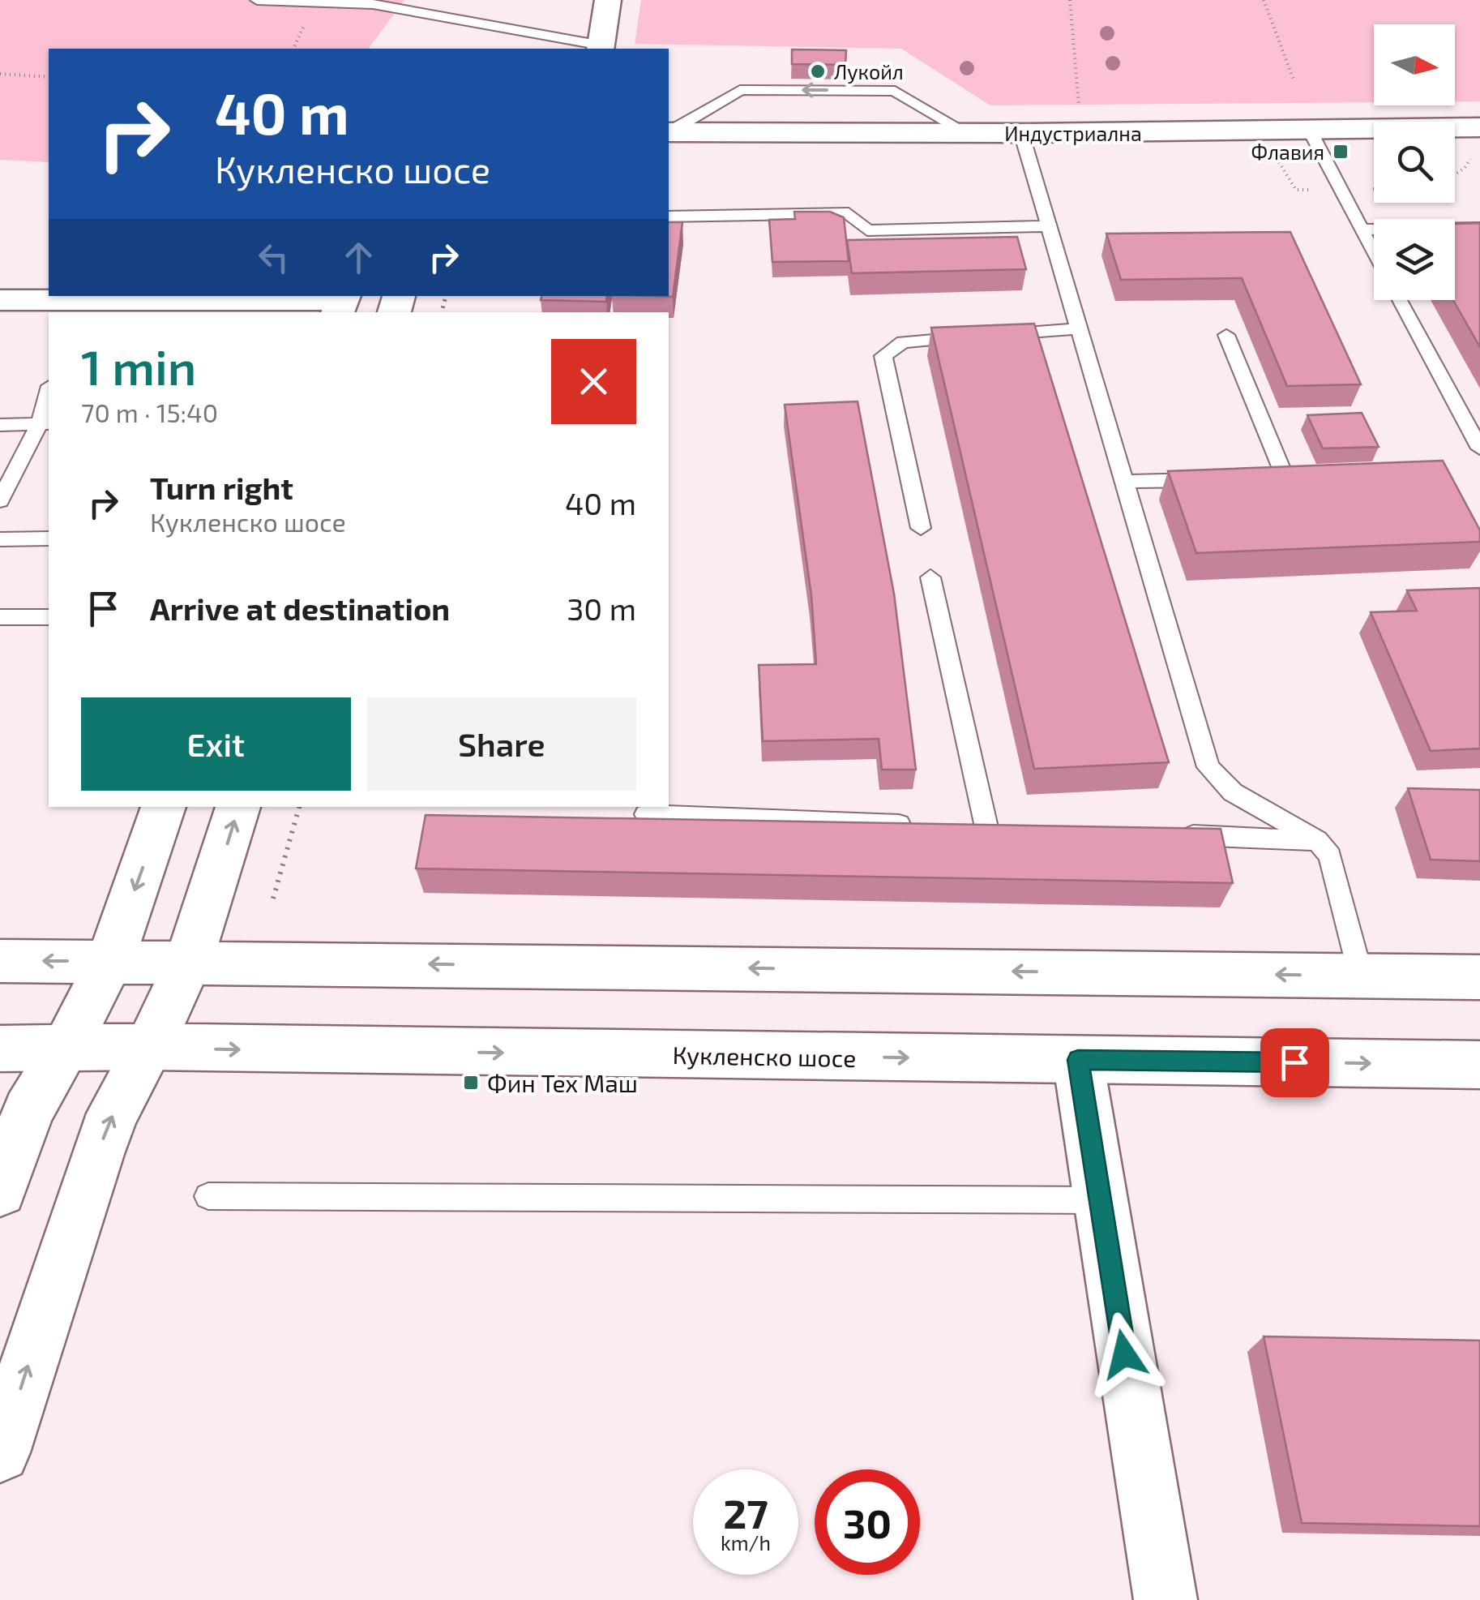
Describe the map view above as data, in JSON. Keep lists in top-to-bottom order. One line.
{"streets":{"street":["Индустриална","Кукленско шосе"]},"places":{"other":["Лукойл"],"transit":["Флавия","Фин Тех Маш"]},"north":"right","page":{"turn":["40 m","Кукленско шосе"],"heading":["1 min","70 m · 15:40"],"list":[{"name":"Turn right","note":"Кукленско шосе","value":"40 m"},{"name":"Arrive at destination","value":"30 m"}],"buttons":["Exit","Share"],"speed":"27 km/h","limit":"30"}}
